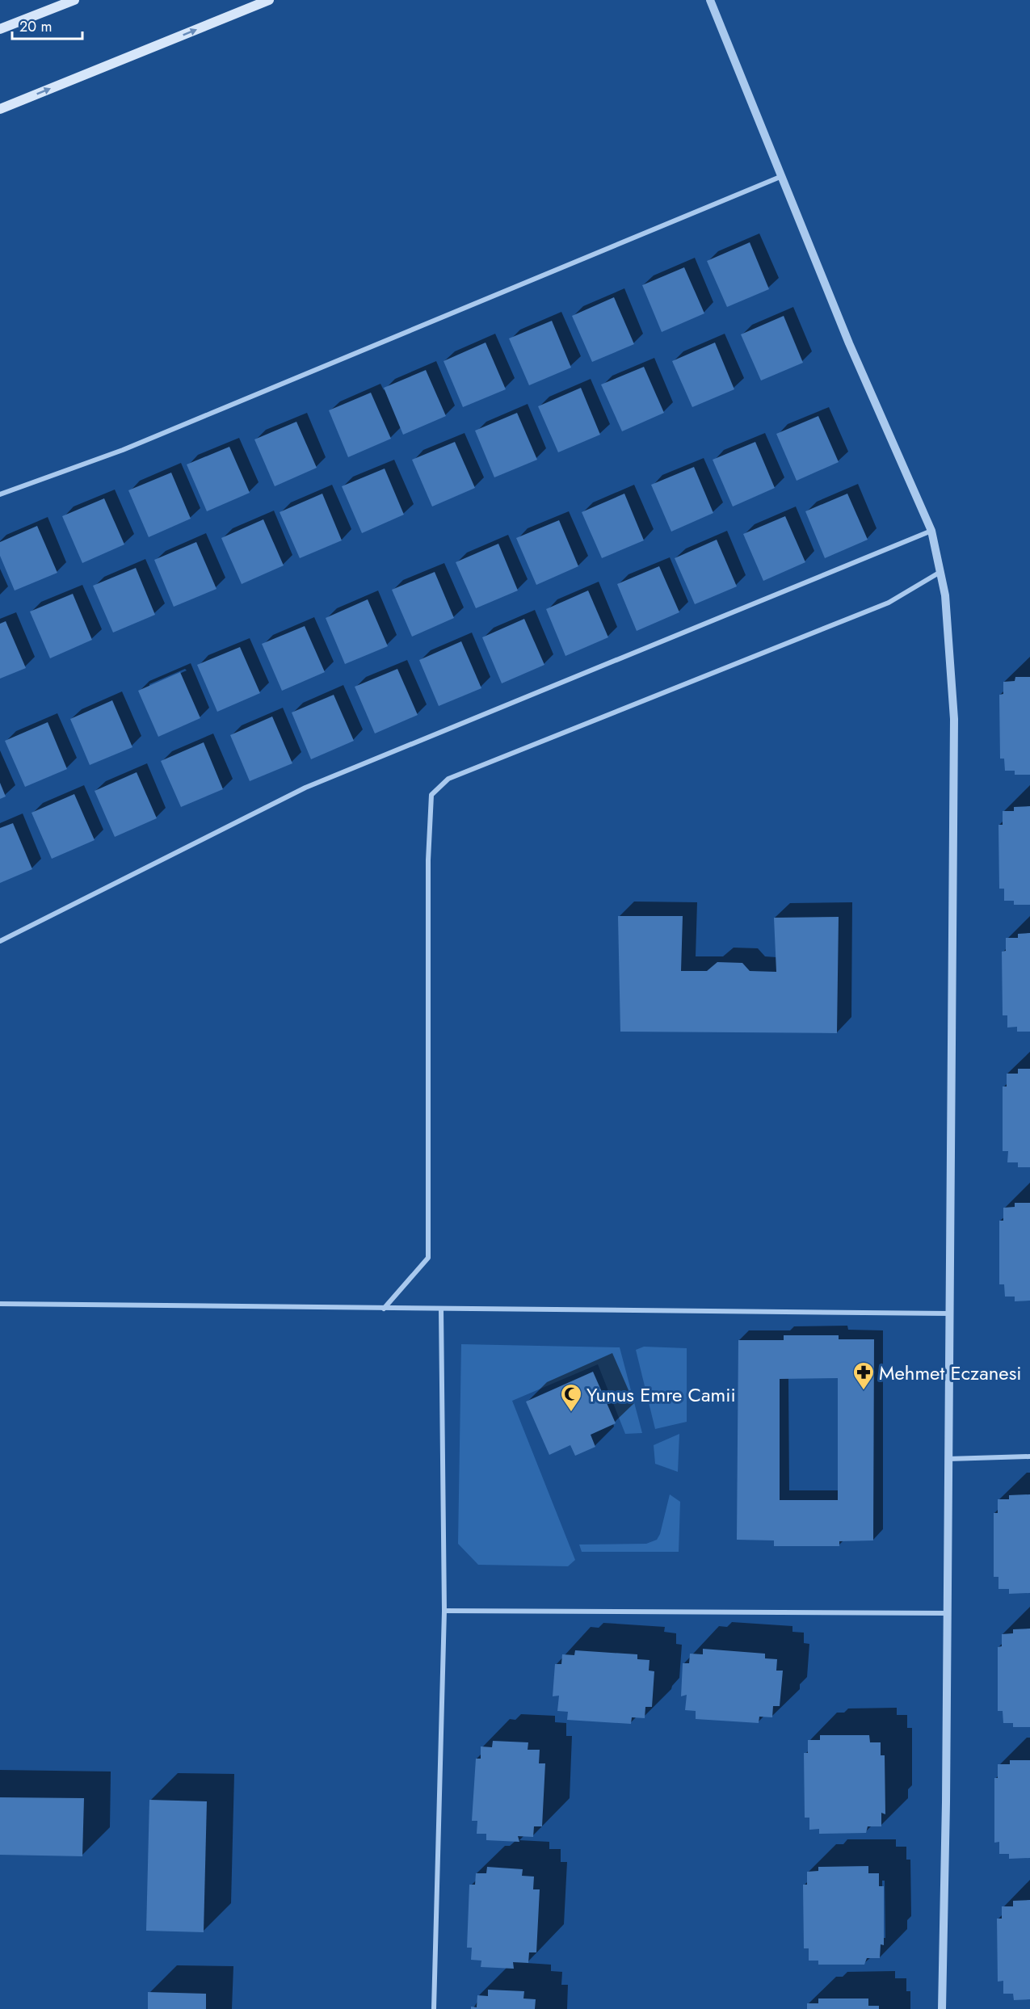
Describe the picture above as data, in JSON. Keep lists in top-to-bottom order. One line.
{"places":{"pharmacy":["Mehmet Eczanesi"],"mosque":["Yunus Emre Camii"]},"scale_bar":"20 m"}
